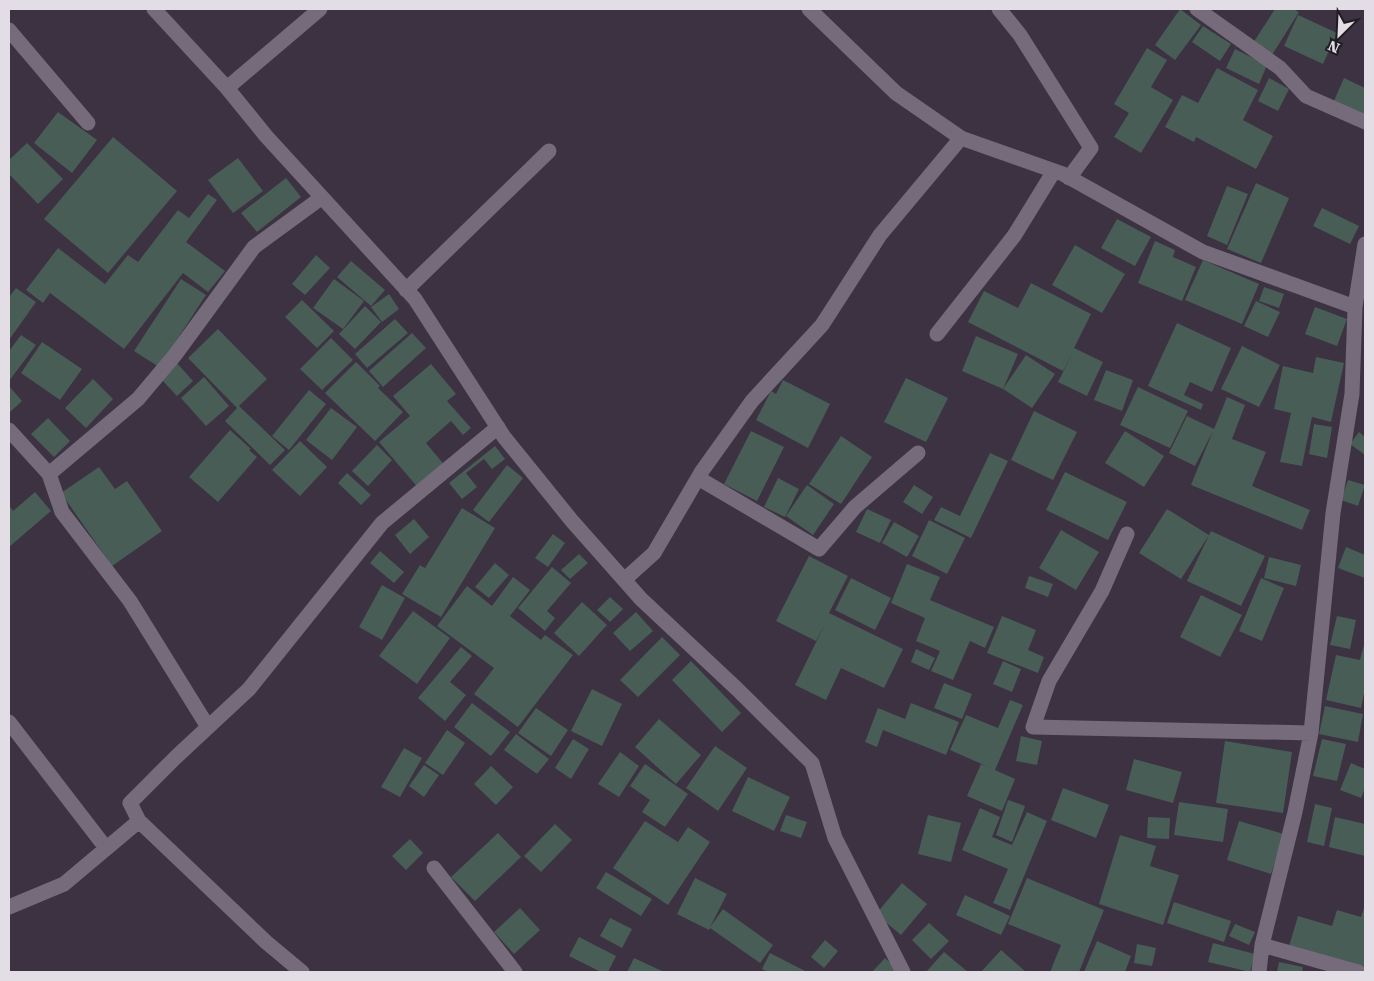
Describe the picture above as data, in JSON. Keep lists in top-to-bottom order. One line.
{"north":"bottom left"}
